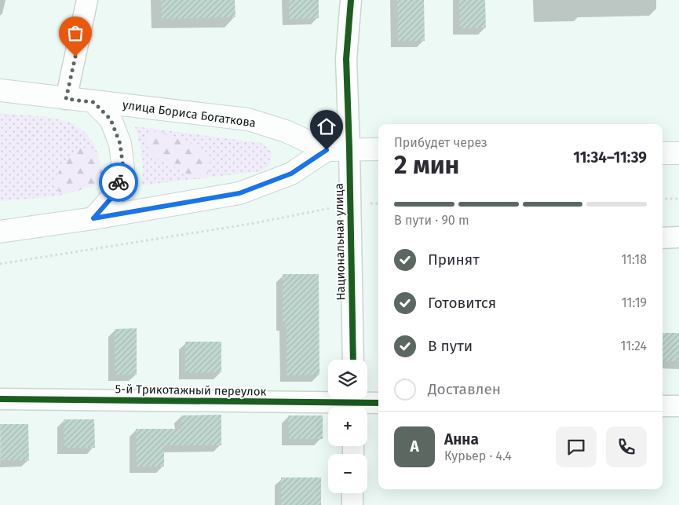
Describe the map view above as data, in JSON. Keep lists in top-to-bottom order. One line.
{"streets":{"main road":["улица Бориса Богаткова"],"street":["Национальная улица","5-й Трикотажный переулок"]},"crossings":[["улица Бориса Богаткова","Национальная улица"]],"page":{"heading":["2 мин","Прибудет через","11:34–11:39"],"panel":["Анна","Курьер · 4.4"],"bar":"В пути · 90 m","list":[["Принят","11:18"],["Готовится","11:19"],["В пути","11:24"],"Доставлен"],"map_buttons":["+","−"],"round":"А"}}
